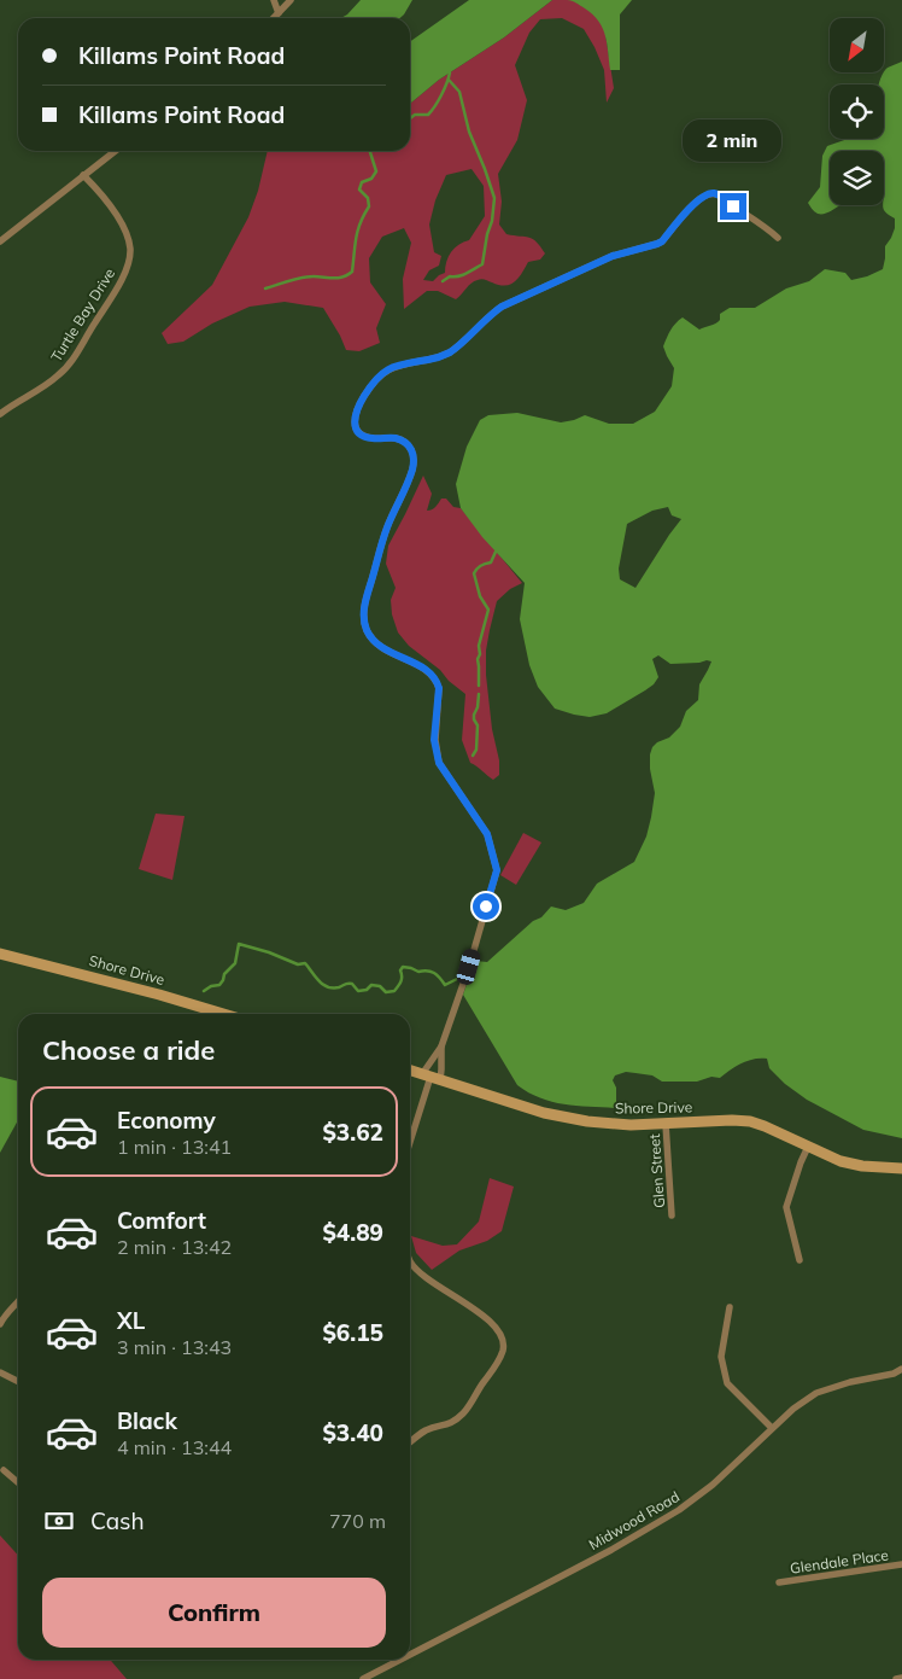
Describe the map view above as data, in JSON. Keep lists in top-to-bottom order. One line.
{"streets":{"main road":["Shore Drive"],"street":["Turtle Bay Drive","Glen Street","Midwood Road","Glendale Place"]},"crossings":[["Shore Drive","Glen Street"]],"north":"bottom left","page":{"banner":["Killams Point Road","Killams Point Road"],"bubble":"2 min","heading":"Choose a ride","list":[{"name":"Economy","note":"1 min · 13:41","value":"$3.62"},{"name":"Comfort","note":"2 min · 13:42","value":"$4.89"},{"name":"XL","note":"3 min · 13:43","value":"$6.15"},{"name":"Black","note":"4 min · 13:44","value":"$3.40"}],"pay":["Cash","770 m"],"buttons":"Confirm"}}
